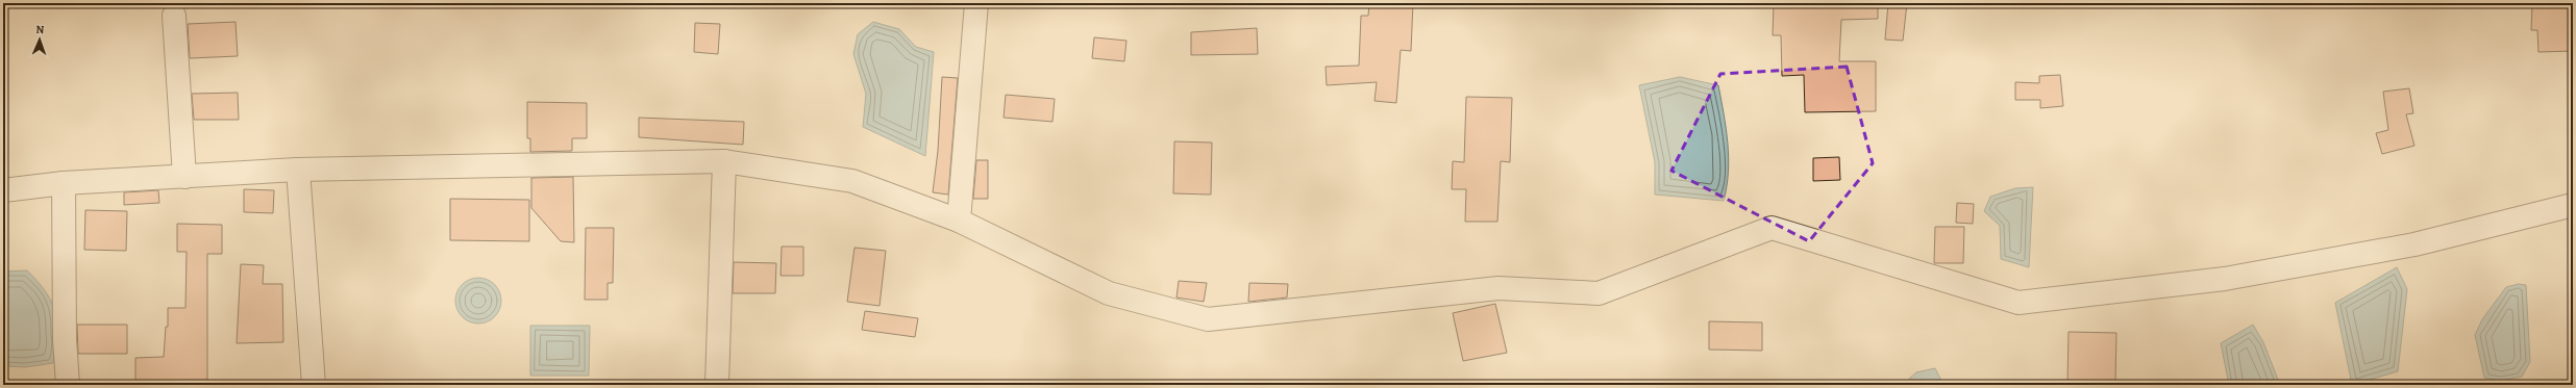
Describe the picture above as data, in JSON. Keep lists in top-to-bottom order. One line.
{"north":"top"}
